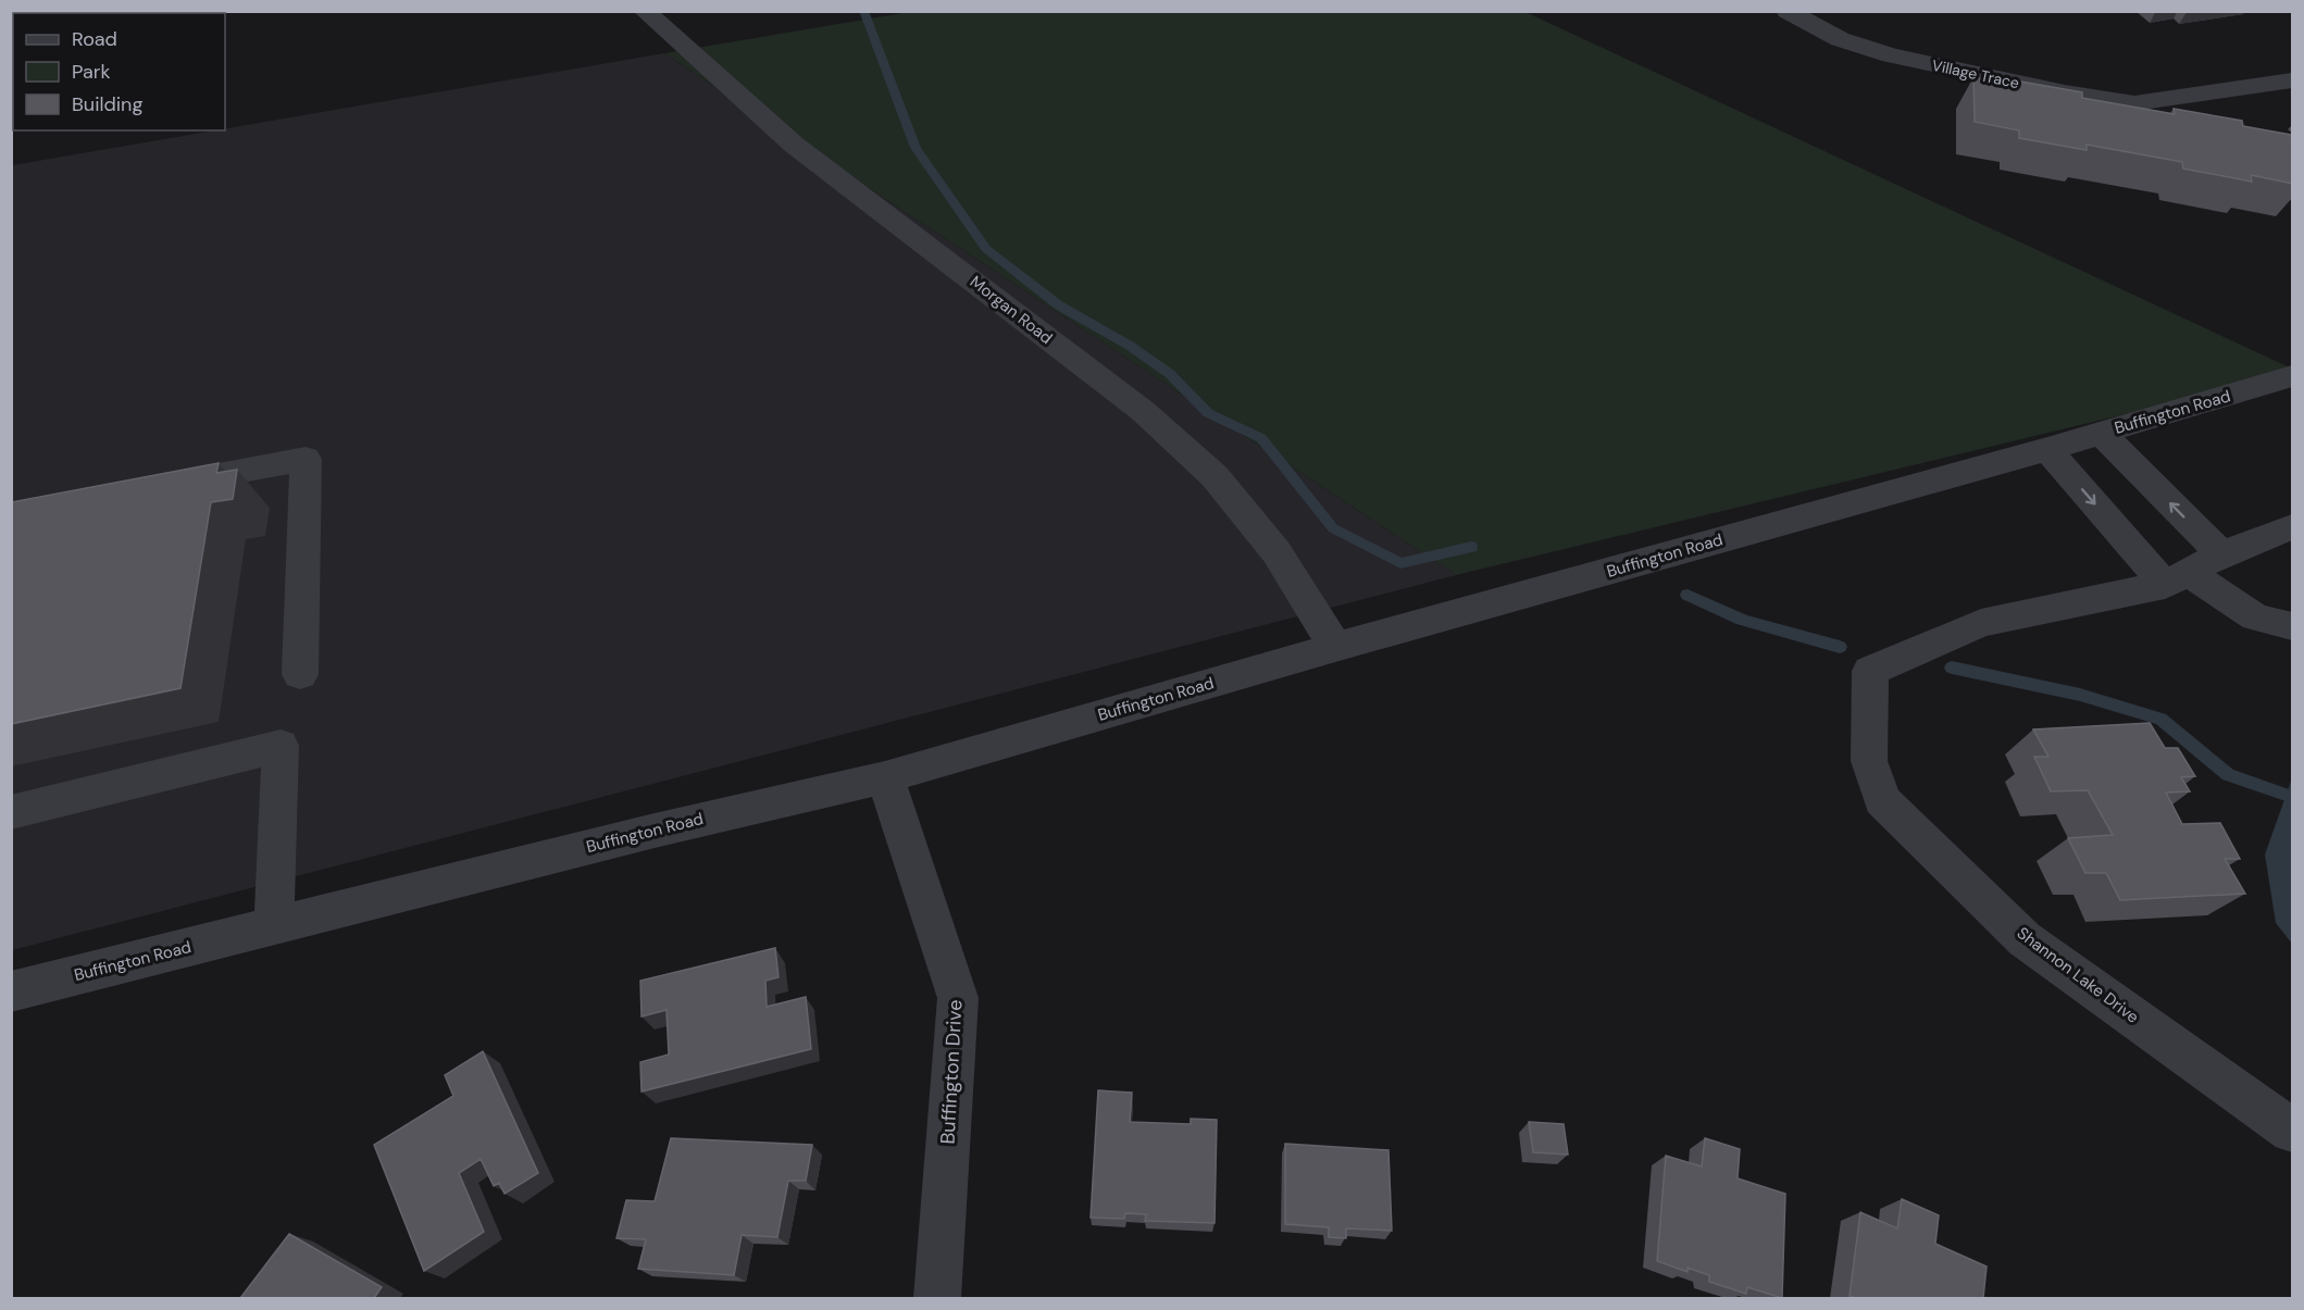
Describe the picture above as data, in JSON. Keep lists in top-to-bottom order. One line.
{"streets":{"street":["Village Trace","Morgan Road","Buffington Road","Shannon Lake Drive","Buffington Drive"]},"crossings":[["Morgan Road","Buffington Road"],["Buffington Road","Buffington Drive"]],"legend":["Road","Park","Building"]}
